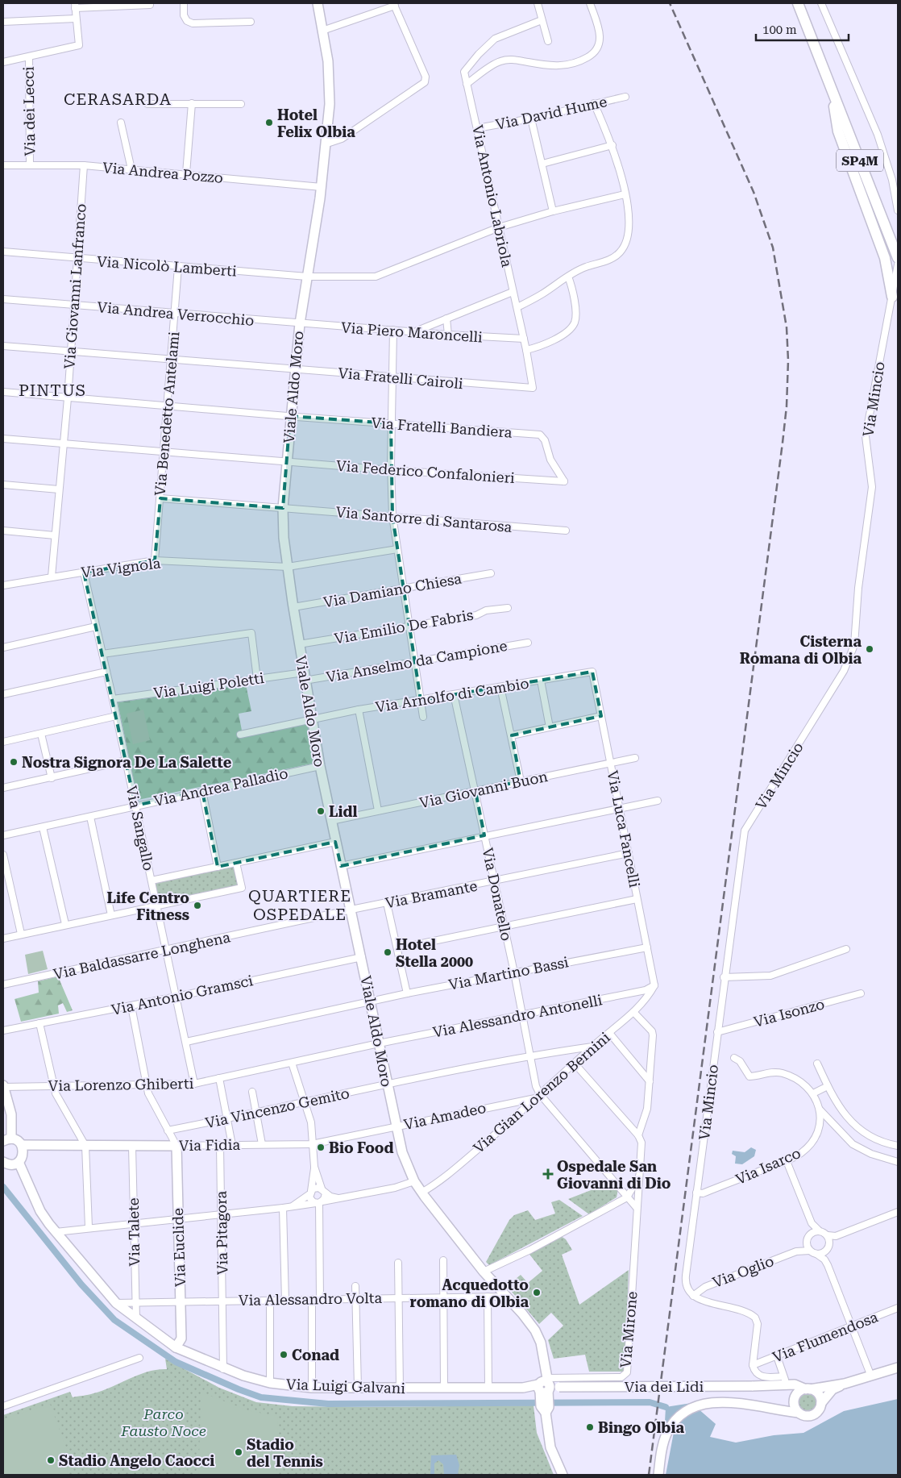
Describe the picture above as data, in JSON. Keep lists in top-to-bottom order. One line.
{"streets":{"main road":["SP4M","Viale Aldo Moro","Via Fidia","Via Euclide","Via Luigi Galvani","Via dei Lidi"],"street":["Via dei Lecci","Via David Hume","Via Andrea Pozzo","Via Antonio Labriola","Via Nicolò Lamberti","Via Giovanni Lanfranco","Via Andrea Verrocchio","Via Piero Maroncelli","Via Fratelli Cairoli","Via Mincio","Via Benedetto Antelami","Via Fratelli Bandiera","Via Federico Confalonieri","Via Santorre di Santarosa","Via Vignola","Via Damiano Chiesa","Via Emilio De Fabris","Via Anselmo da Campione","Via Luigi Poletti","Via Arnolfo di Cambio","Via Andrea Palladio","Via Giovanni Buon","Via Sangallo","Via Luca Fancelli","Via Bramante","Via Donatello","Via Baldassarre Longhena","Via Martino Bassi","Via Antonio Gramsci","Via Isonzo","Via Alessandro Antonelli","Via Lorenzo Ghiberti","Via Gian Lorenzo Bernini","Via Vincenzo Gemito","Via Amadeo","Via Isarco","Via Talete","Via Pitagora","Via Oglio","Via Alessandro Volta","Via Mirone","Via Flumendosa"]},"crossings":[["Via dei Lecci","Via Andrea Pozzo"],["Via David Hume","Via Antonio Labriola"],["Via Andrea Pozzo","Via Giovanni Lanfranco"],["Via Andrea Pozzo","Viale Aldo Moro"],["Via Antonio Labriola","Via Nicolò Lamberti"],["Via Antonio Labriola","Via Piero Maroncelli"],["Via Antonio Labriola","Via Fratelli Cairoli"],["Via Nicolò Lamberti","Via Giovanni Lanfranco"],["Via Nicolò Lamberti","Viale Aldo Moro"],["Via Nicolò Lamberti","Via Benedetto Antelami"],["Via Giovanni Lanfranco","Via Andrea Verrocchio"],["Via Giovanni Lanfranco","Via Fratelli Cairoli"],["Via Giovanni Lanfranco","Via Fratelli Bandiera"],["Via Giovanni Lanfranco","Via Federico Confalonieri"],["Via Giovanni Lanfranco","Via Vignola"],["Via Andrea Verrocchio","Via Piero Maroncelli"],["Via Andrea Verrocchio","Viale Aldo Moro"],["Via Andrea Verrocchio","Via Benedetto Antelami"],["Via Piero Maroncelli","Viale Aldo Moro"],["Via Fratelli Cairoli","Viale Aldo Moro"],["Via Fratelli Cairoli","Via Benedetto Antelami"],["Viale Aldo Moro","Via Fratelli Bandiera"],["Viale Aldo Moro","Via Federico Confalonieri"],["Viale Aldo Moro","Via Santorre di Santarosa"],["Viale Aldo Moro","Via Vignola"],["Viale Aldo Moro","Via Damiano Chiesa"],["Viale Aldo Moro","Via Emilio De Fabris"],["Viale Aldo Moro","Via Anselmo da Campione"],["Viale Aldo Moro","Via Luigi Poletti"],["Viale Aldo Moro","Via Arnolfo di Cambio"],["Viale Aldo Moro","Via Andrea Palladio"],["Viale Aldo Moro","Via Giovanni Buon"],["Viale Aldo Moro","Via Bramante"],["Viale Aldo Moro","Via Baldassarre Longhena"],["Viale Aldo Moro","Via Martino Bassi"],["Viale Aldo Moro","Via Antonio Gramsci"],["Viale Aldo Moro","Via Alessandro Antonelli"],["Viale Aldo Moro","Via Lorenzo Ghiberti"],["Viale Aldo Moro","Via Gian Lorenzo Bernini"],["Viale Aldo Moro","Via Vincenzo Gemito"],["Viale Aldo Moro","Via Amadeo"],["Viale Aldo Moro","Via Fidia"],["Viale Aldo Moro","Via Alessandro Volta"],["Viale Aldo Moro","Via Mirone"],["Viale Aldo Moro","Via Luigi Galvani"],["Viale Aldo Moro","Via dei Lidi"],["Via Mincio","Via Isonzo"],["Via Mincio","Via Isarco"],["Via Mincio","Via Oglio"],["Via Benedetto Antelami","Via Fratelli Bandiera"],["Via Benedetto Antelami","Via Federico Confalonieri"],["Via Benedetto Antelami","Via Santorre di Santarosa"],["Via Benedetto Antelami","Via Vignola"],["Via Fratelli Bandiera","Via Federico Confalonieri"],["Via Vignola","Via Sangallo"],["Via Anselmo da Campione","Via Luigi Poletti"],["Via Luigi Poletti","Via Sangallo"],["Via Arnolfo di Cambio","Via Luca Fancelli"],["Via Arnolfo di Cambio","Via Donatello"],["Via Andrea Palladio","Via Sangallo"],["Via Giovanni Buon","Via Luca Fancelli"],["Via Giovanni Buon","Via Donatello"],["Via Sangallo","Via Baldassarre Longhena"],["Via Sangallo","Via Martino Bassi"],["Via Sangallo","Via Antonio Gramsci"],["Via Sangallo","Via Lorenzo Ghiberti"],["Via Luca Fancelli","Via Bramante"],["Via Luca Fancelli","Via Martino Bassi"],["Via Luca Fancelli","Via Alessandro Antonelli"],["Via Luca Fancelli","Via Gian Lorenzo Bernini"],["Via Bramante","Via Donatello"],["Via Bramante","Via Baldassarre Longhena"],["Via Donatello","Via Martino Bassi"],["Via Donatello","Via Alessandro Antonelli"],["Via Donatello","Via Gian Lorenzo Bernini"],["Via Donatello","Via Vincenzo Gemito"],["Via Donatello","Via Amadeo"],["Via Alessandro Antonelli","Via Lorenzo Ghiberti"],["Via Alessandro Antonelli","Via Gian Lorenzo Bernini"],["Via Gian Lorenzo Bernini","Via Vincenzo Gemito"],["Via Gian Lorenzo Bernini","Via Amadeo"],["Via Amadeo","Via Fidia"],["Via Fidia","Via Talete"],["Via Fidia","Via Pitagora"],["Via Fidia","Via Euclide"],["Via Talete","Via Alessandro Volta"],["Via Talete","Via Luigi Galvani"],["Via Pitagora","Via Alessandro Volta"],["Via Pitagora","Via Luigi Galvani"],["Via Euclide","Via Alessandro Volta"],["Via Euclide","Via Luigi Galvani"],["Via Alessandro Volta","Via Luigi Galvani"],["Via Mirone","Via Luigi Galvani"],["Via Mirone","Via dei Lidi"],["Via Luigi Galvani","Via dei Lidi"]],"districts":["CERASARDA","PINTUS","QUARTIERE OSPEDALE"],"parks":["Parco Fausto Noce"],"places":{"other":["Hotel Felix Olbia","Cisterna Romana di Olbia","Nostra Signora De La Salette","Lidl","Life Centro Fitness","Hotel Stella 2000","Bio Food","Acquedotto romano di Olbia","Conad","Bingo Olbia","Stadio del Tennis","Stadio Angelo Caocci"],"health":["Ospedale San Giovanni di Dio"]},"scale_bar":"100 m"}
